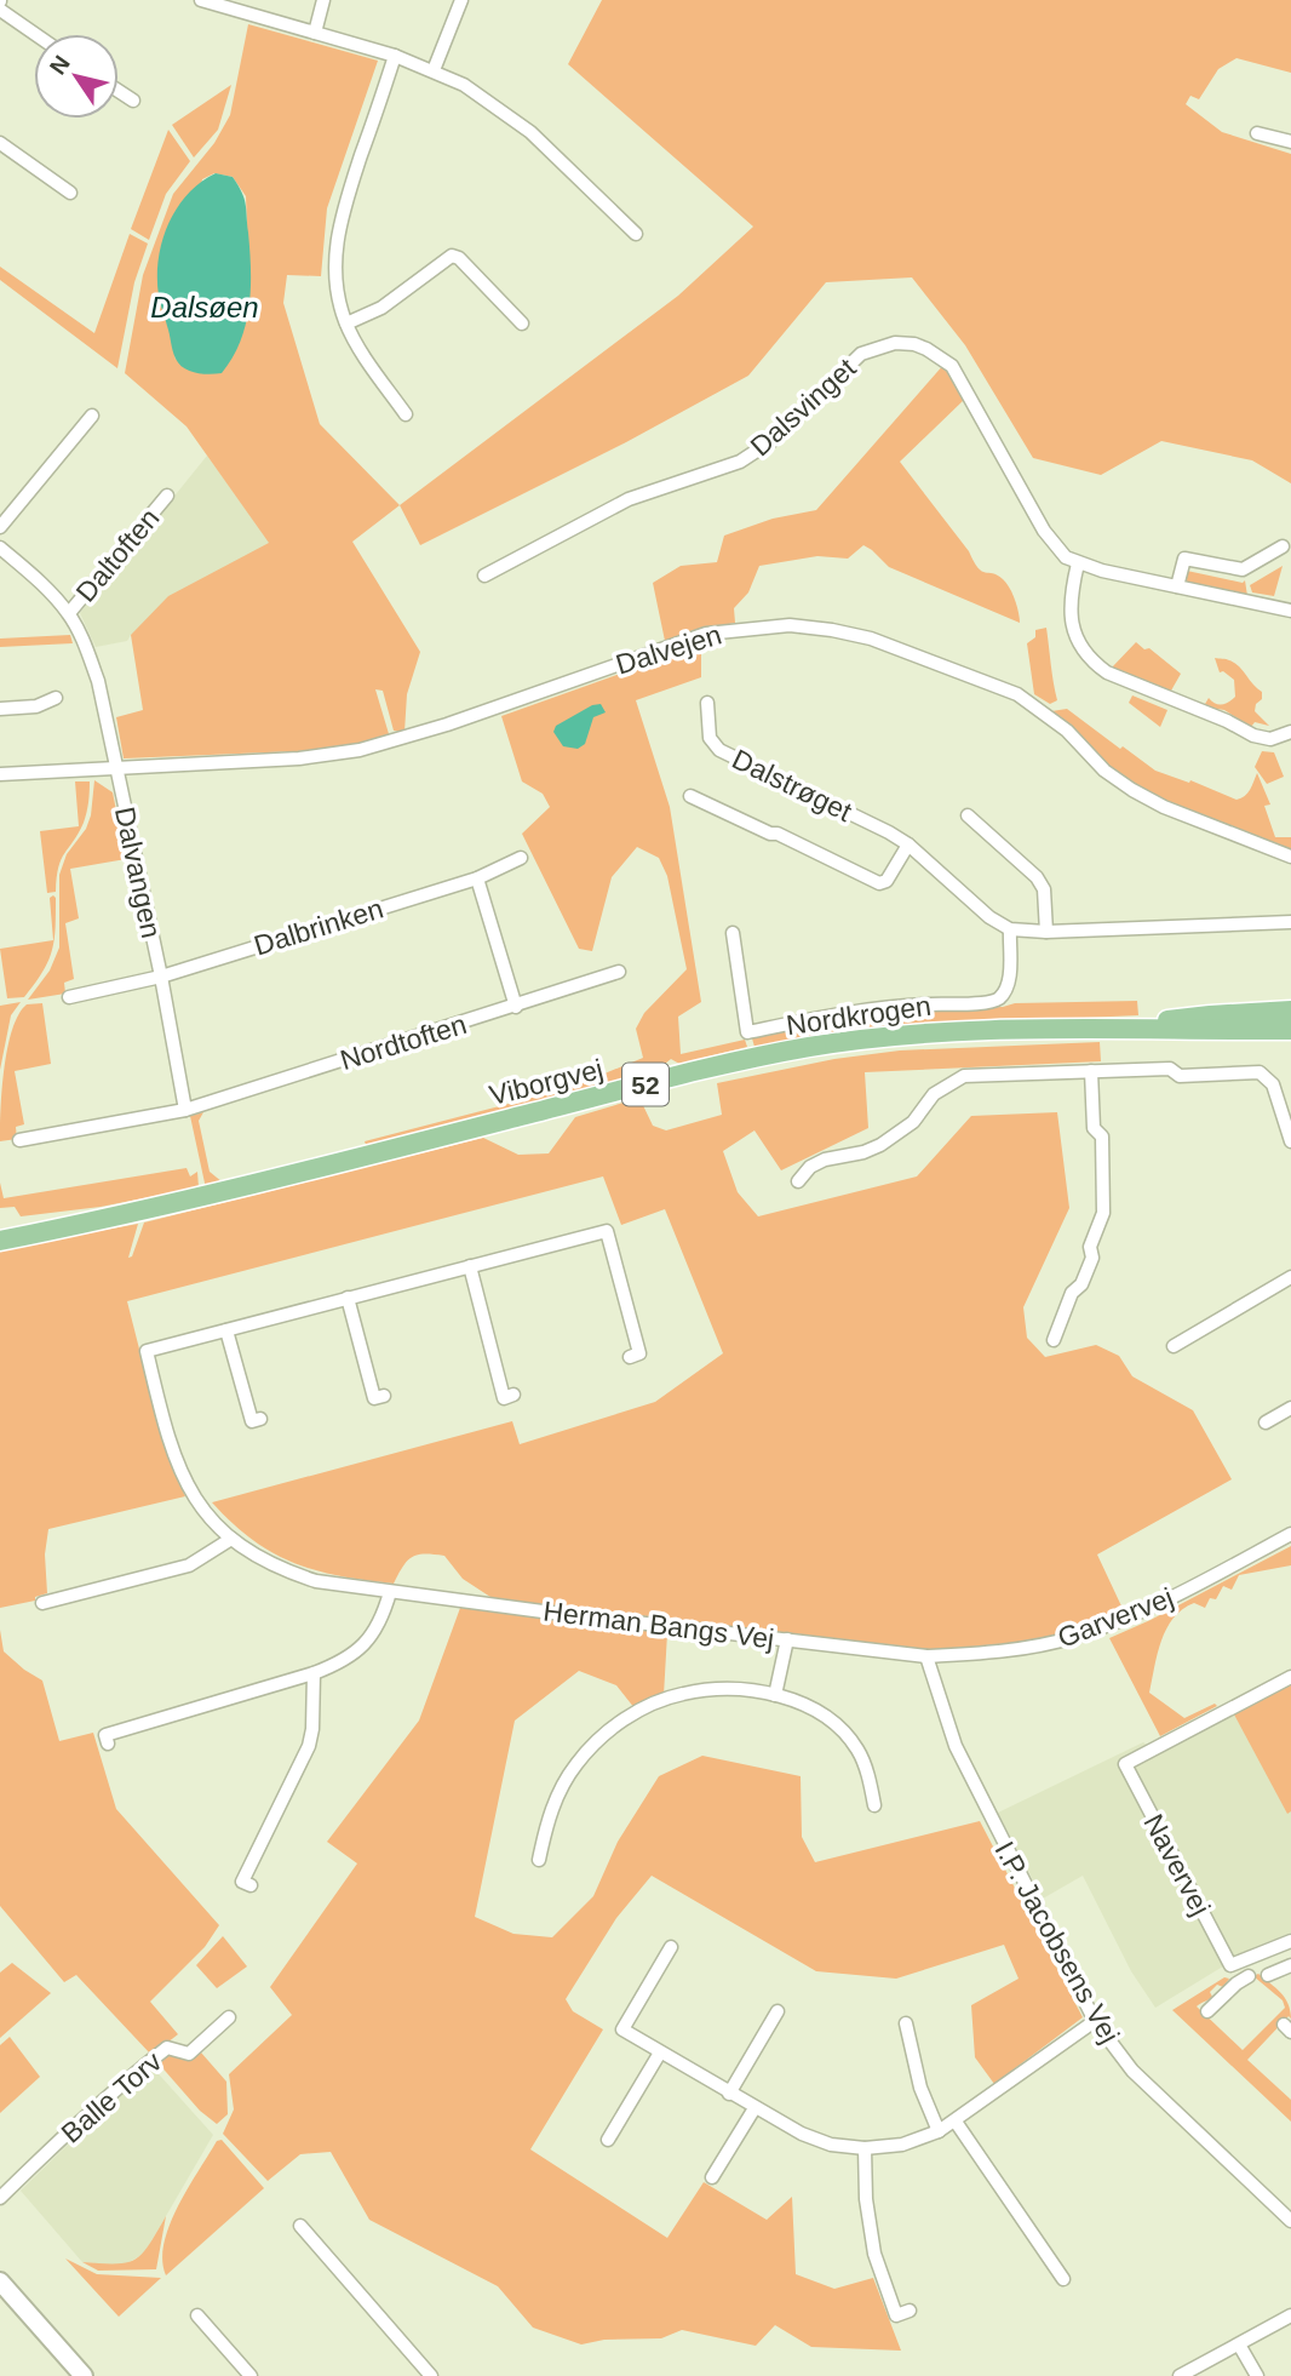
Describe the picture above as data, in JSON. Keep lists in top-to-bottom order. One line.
{"streets":{"main road":["Viborgvej","52"],"street":["Dalsvinget","Daltoften","Dalvejen","Dalstrøget","Dalvangen","Dalbrinken","Nordkrogen","Nordtoften","Garvervej","Herman Bangs Vej","Navervej","I.P. Jacobsens Vej","Balle Torv"]},"crossings":[["Daltoften","Dalvejen"],["Daltoften","Dalvangen"],["Dalvejen","Dalvangen"],["Dalstrøget","Nordkrogen"],["Dalvangen","Dalbrinken"],["Dalvangen","Nordtoften"],["Garvervej","Herman Bangs Vej"],["Garvervej","I.P. Jacobsens Vej"],["Herman Bangs Vej","I.P. Jacobsens Vej"]],"water":["Dalsøen"],"north":"top left"}
